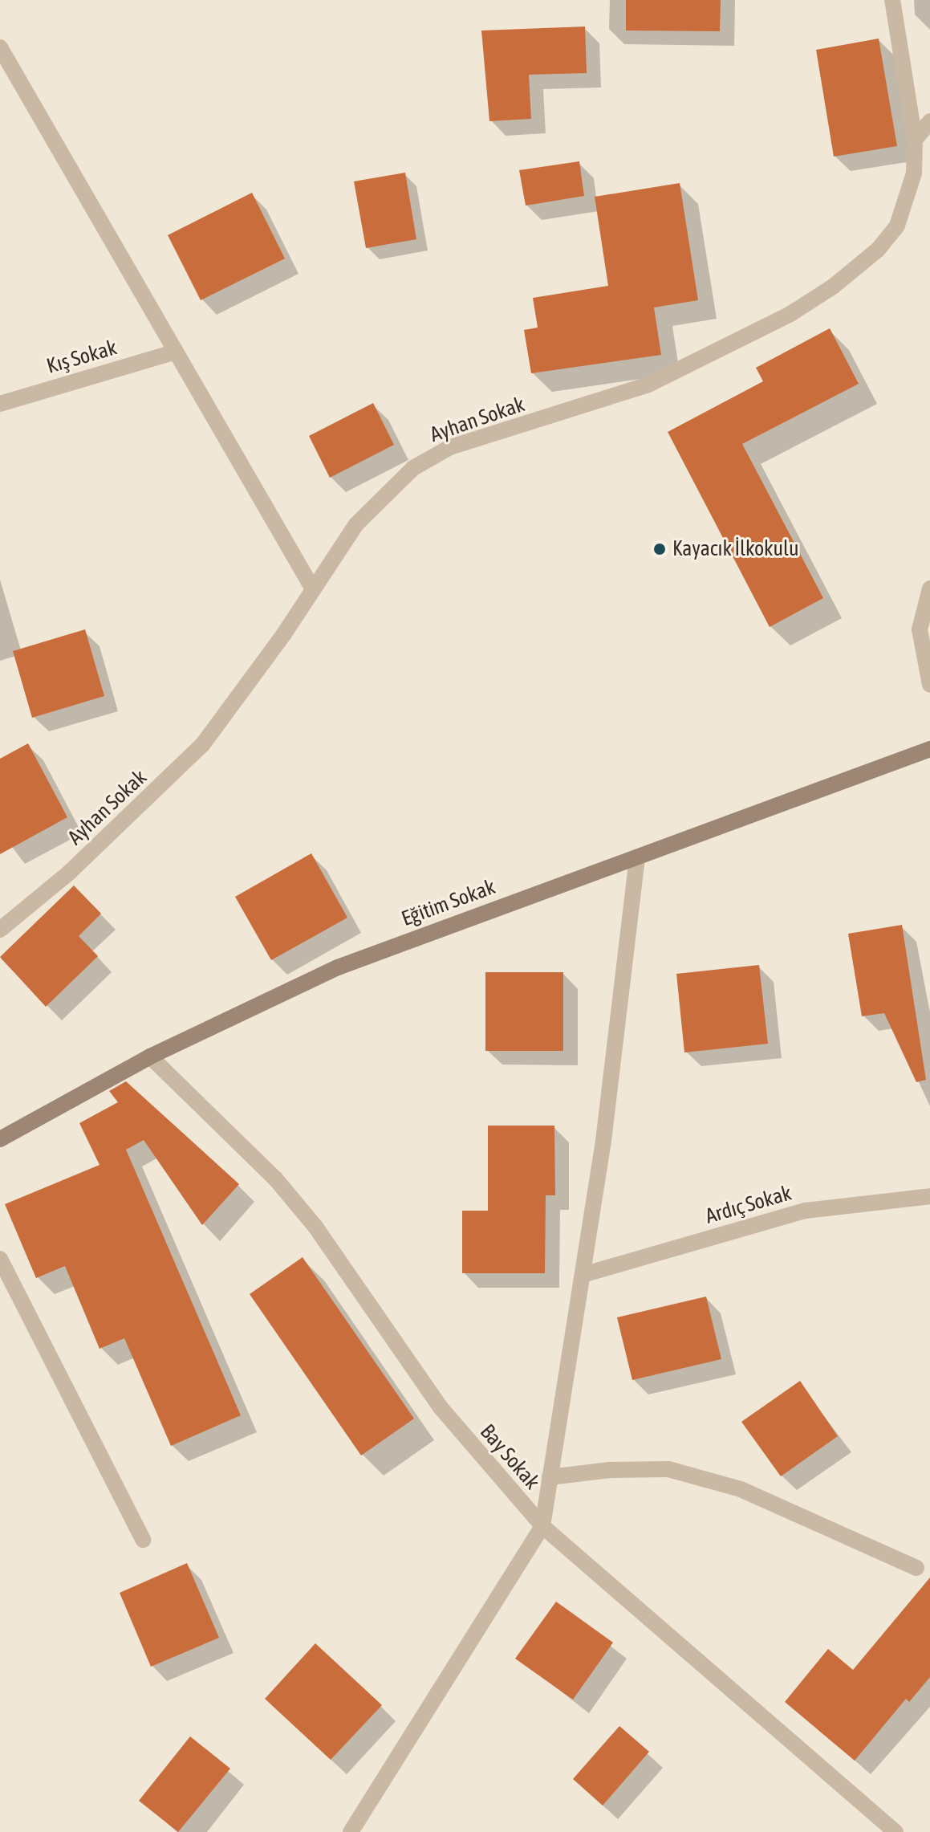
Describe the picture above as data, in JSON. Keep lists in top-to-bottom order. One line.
{"streets":{"street":["Kış Sokak","Ayhan Sokak","Eğitim Sokak","Ardıç Sokak","Bay Sokak"]},"crossings":[["Eğitim Sokak","Bay Sokak"]],"places":["Kayacık İlkokulu"]}
